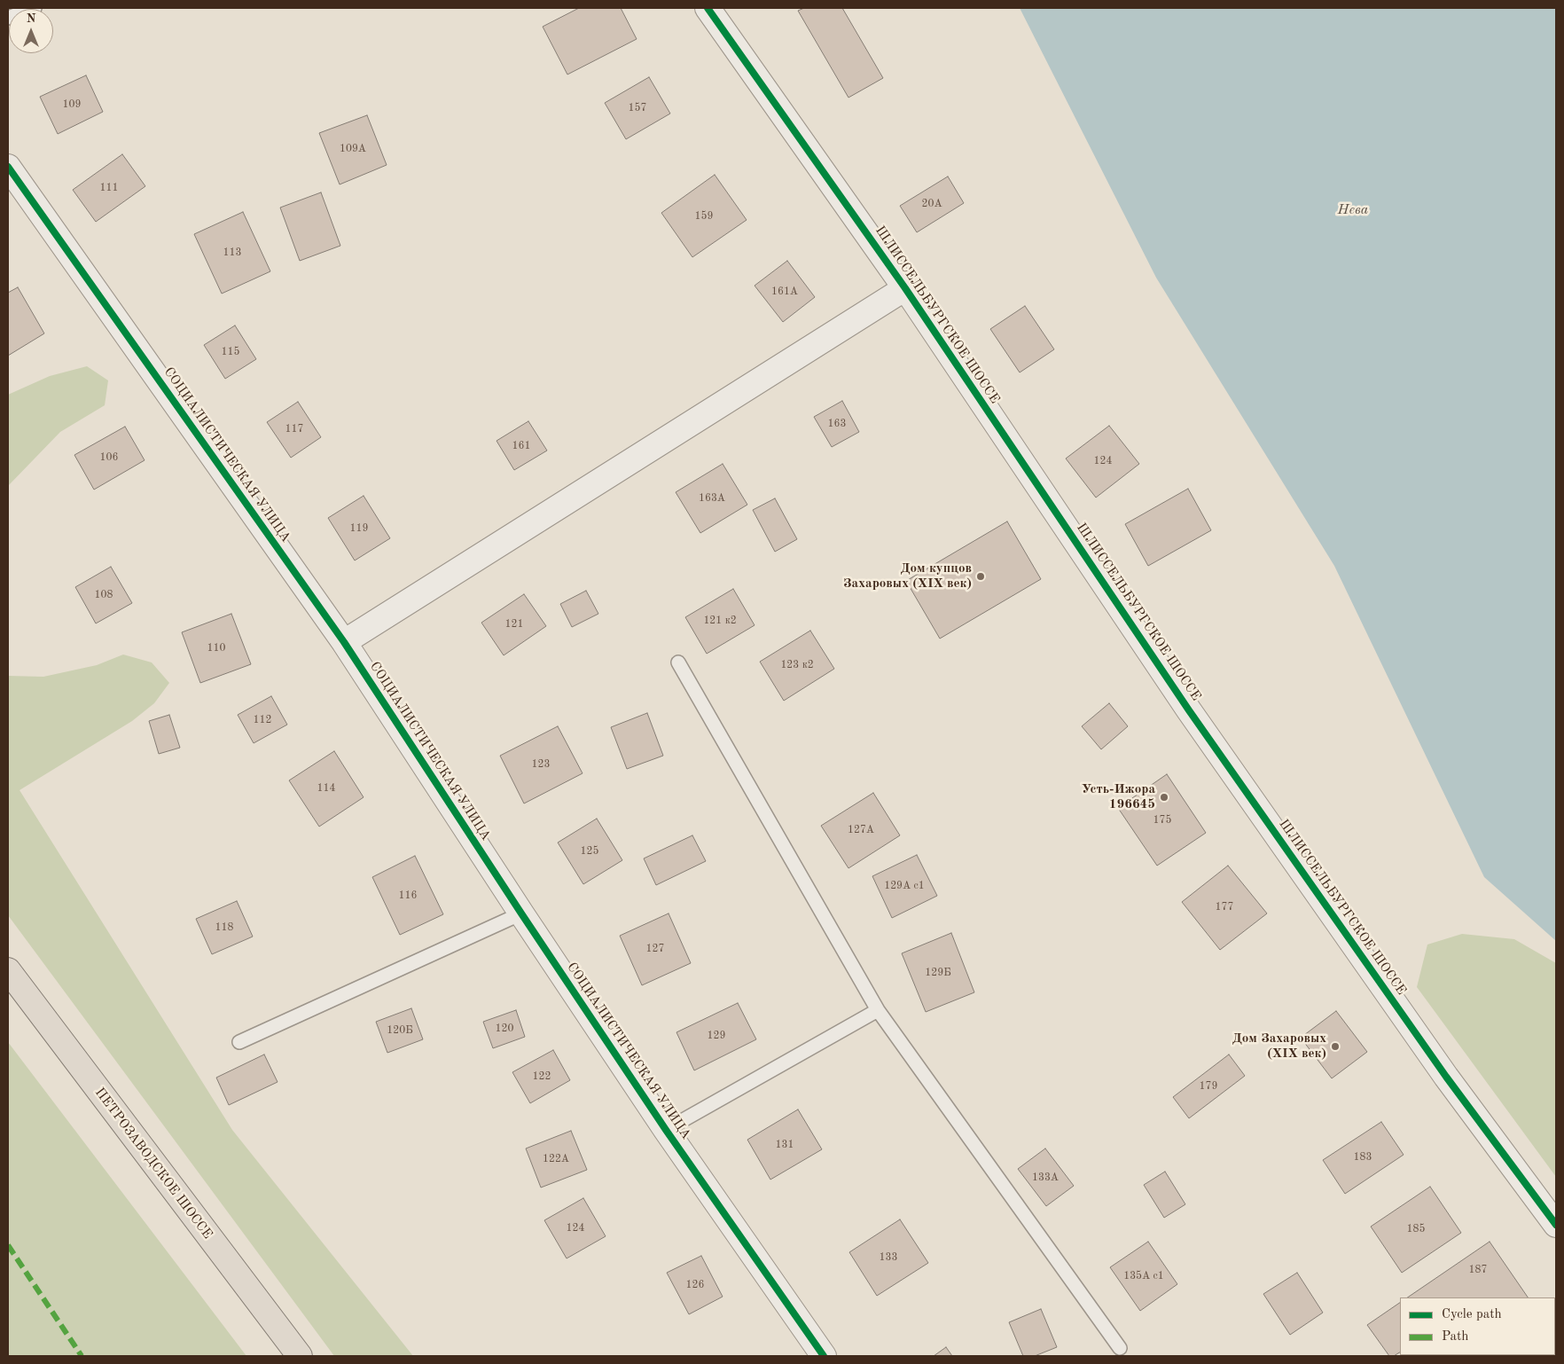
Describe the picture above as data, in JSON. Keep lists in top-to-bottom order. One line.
{"streets":{"main road":["ПЕТРОЗАВОДСКОЕ ШОССЕ"],"street":["ШЛИССЕЛЬБУРГСКОЕ ШОССЕ","СОЦИАЛИСТИЧЕСКАЯ УЛИЦА"]},"water":["Нева"],"places":["Дом купцов Захаровых (XIX век)","Усть-Ижора 196645","Дом Захаровых (XIX век)"],"house_numbers":["109","157","109А","111","20А","159","113","161А","115","163","117","161","106","124","163А","119","108","121 к2","121","110","123 к2","112","123","114","175","127А","125","129А с1","116","177","118","127","129Б","120","120Б","129","122","179","131","183","122А","133А","124","185","133","187","135А с1","126"],"legend":["Cycle path","Path"],"north":"top"}
